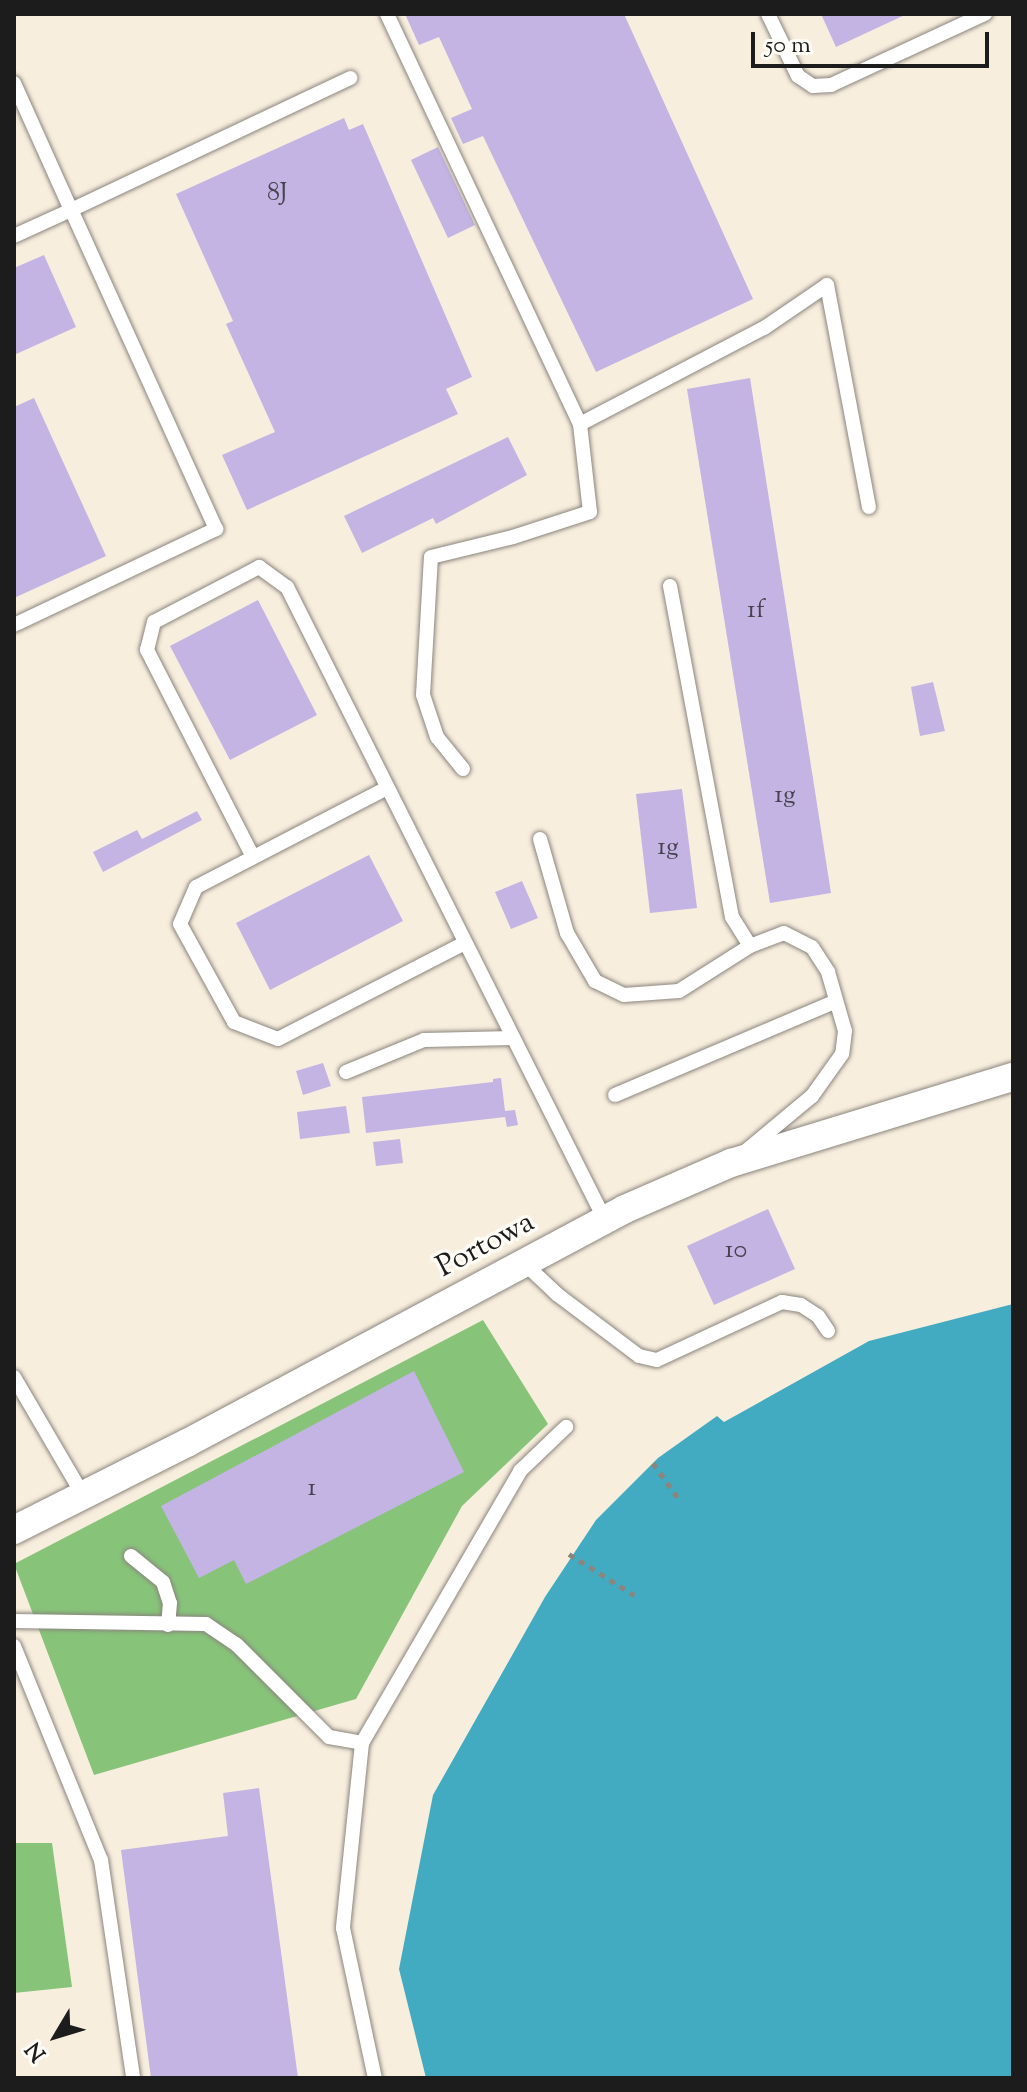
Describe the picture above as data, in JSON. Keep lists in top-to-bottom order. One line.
{"streets":{"street":["Portowa"]},"house_numbers":["8J","1f","1g","1g","10","1"],"scale_bar":"50 m","north":"bottom left"}
